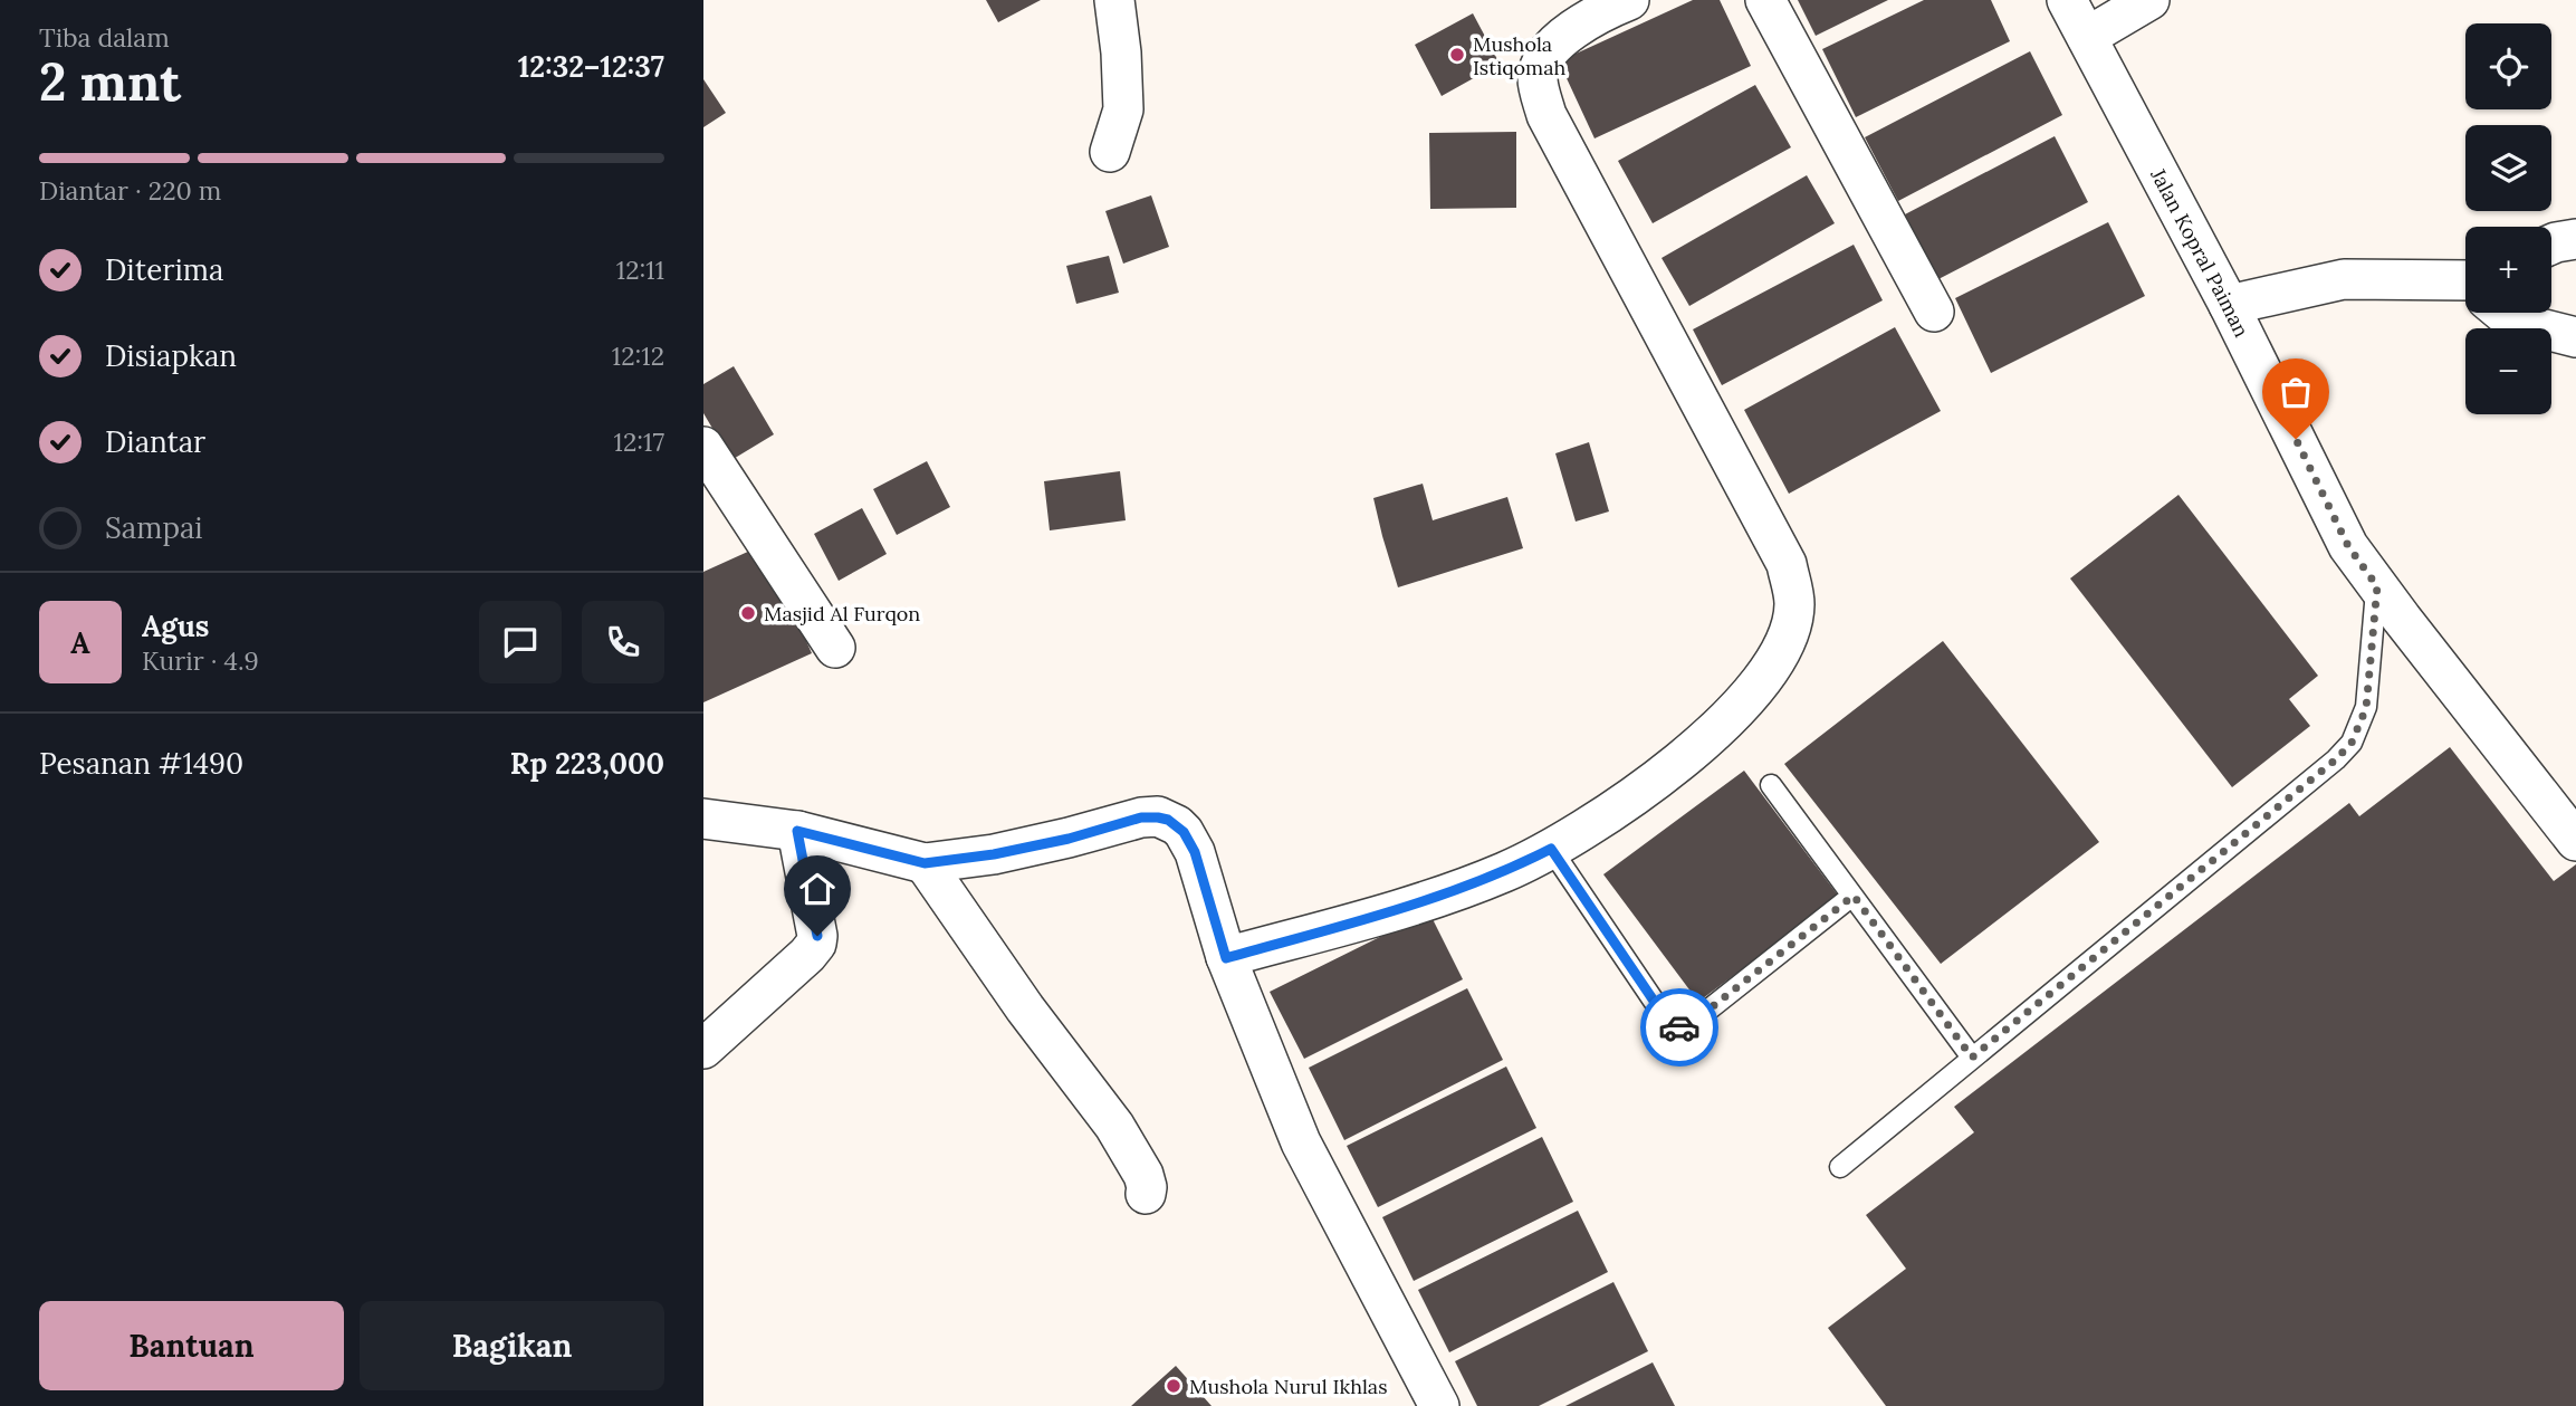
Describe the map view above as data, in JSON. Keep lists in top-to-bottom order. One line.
{"streets":{"street":["Jalan Kopral Paiman"]},"places":["Mushola Istiqomah","Masjid Al Furqon","Mushola Nurul Ikhlas"],"page":{"heading":["2 mnt","Tiba dalam","12:32–12:37"],"panel":["Agus","Kurir · 4.9","Pesanan #1490","Rp 223,000"],"map_buttons":["+","−"],"bar":"Diantar · 220 m","list":[["Diterima","12:11"],["Disiapkan","12:12"],["Diantar","12:17"],"Sampai"],"round":"A","buttons":["Bantuan","Bagikan"]}}
